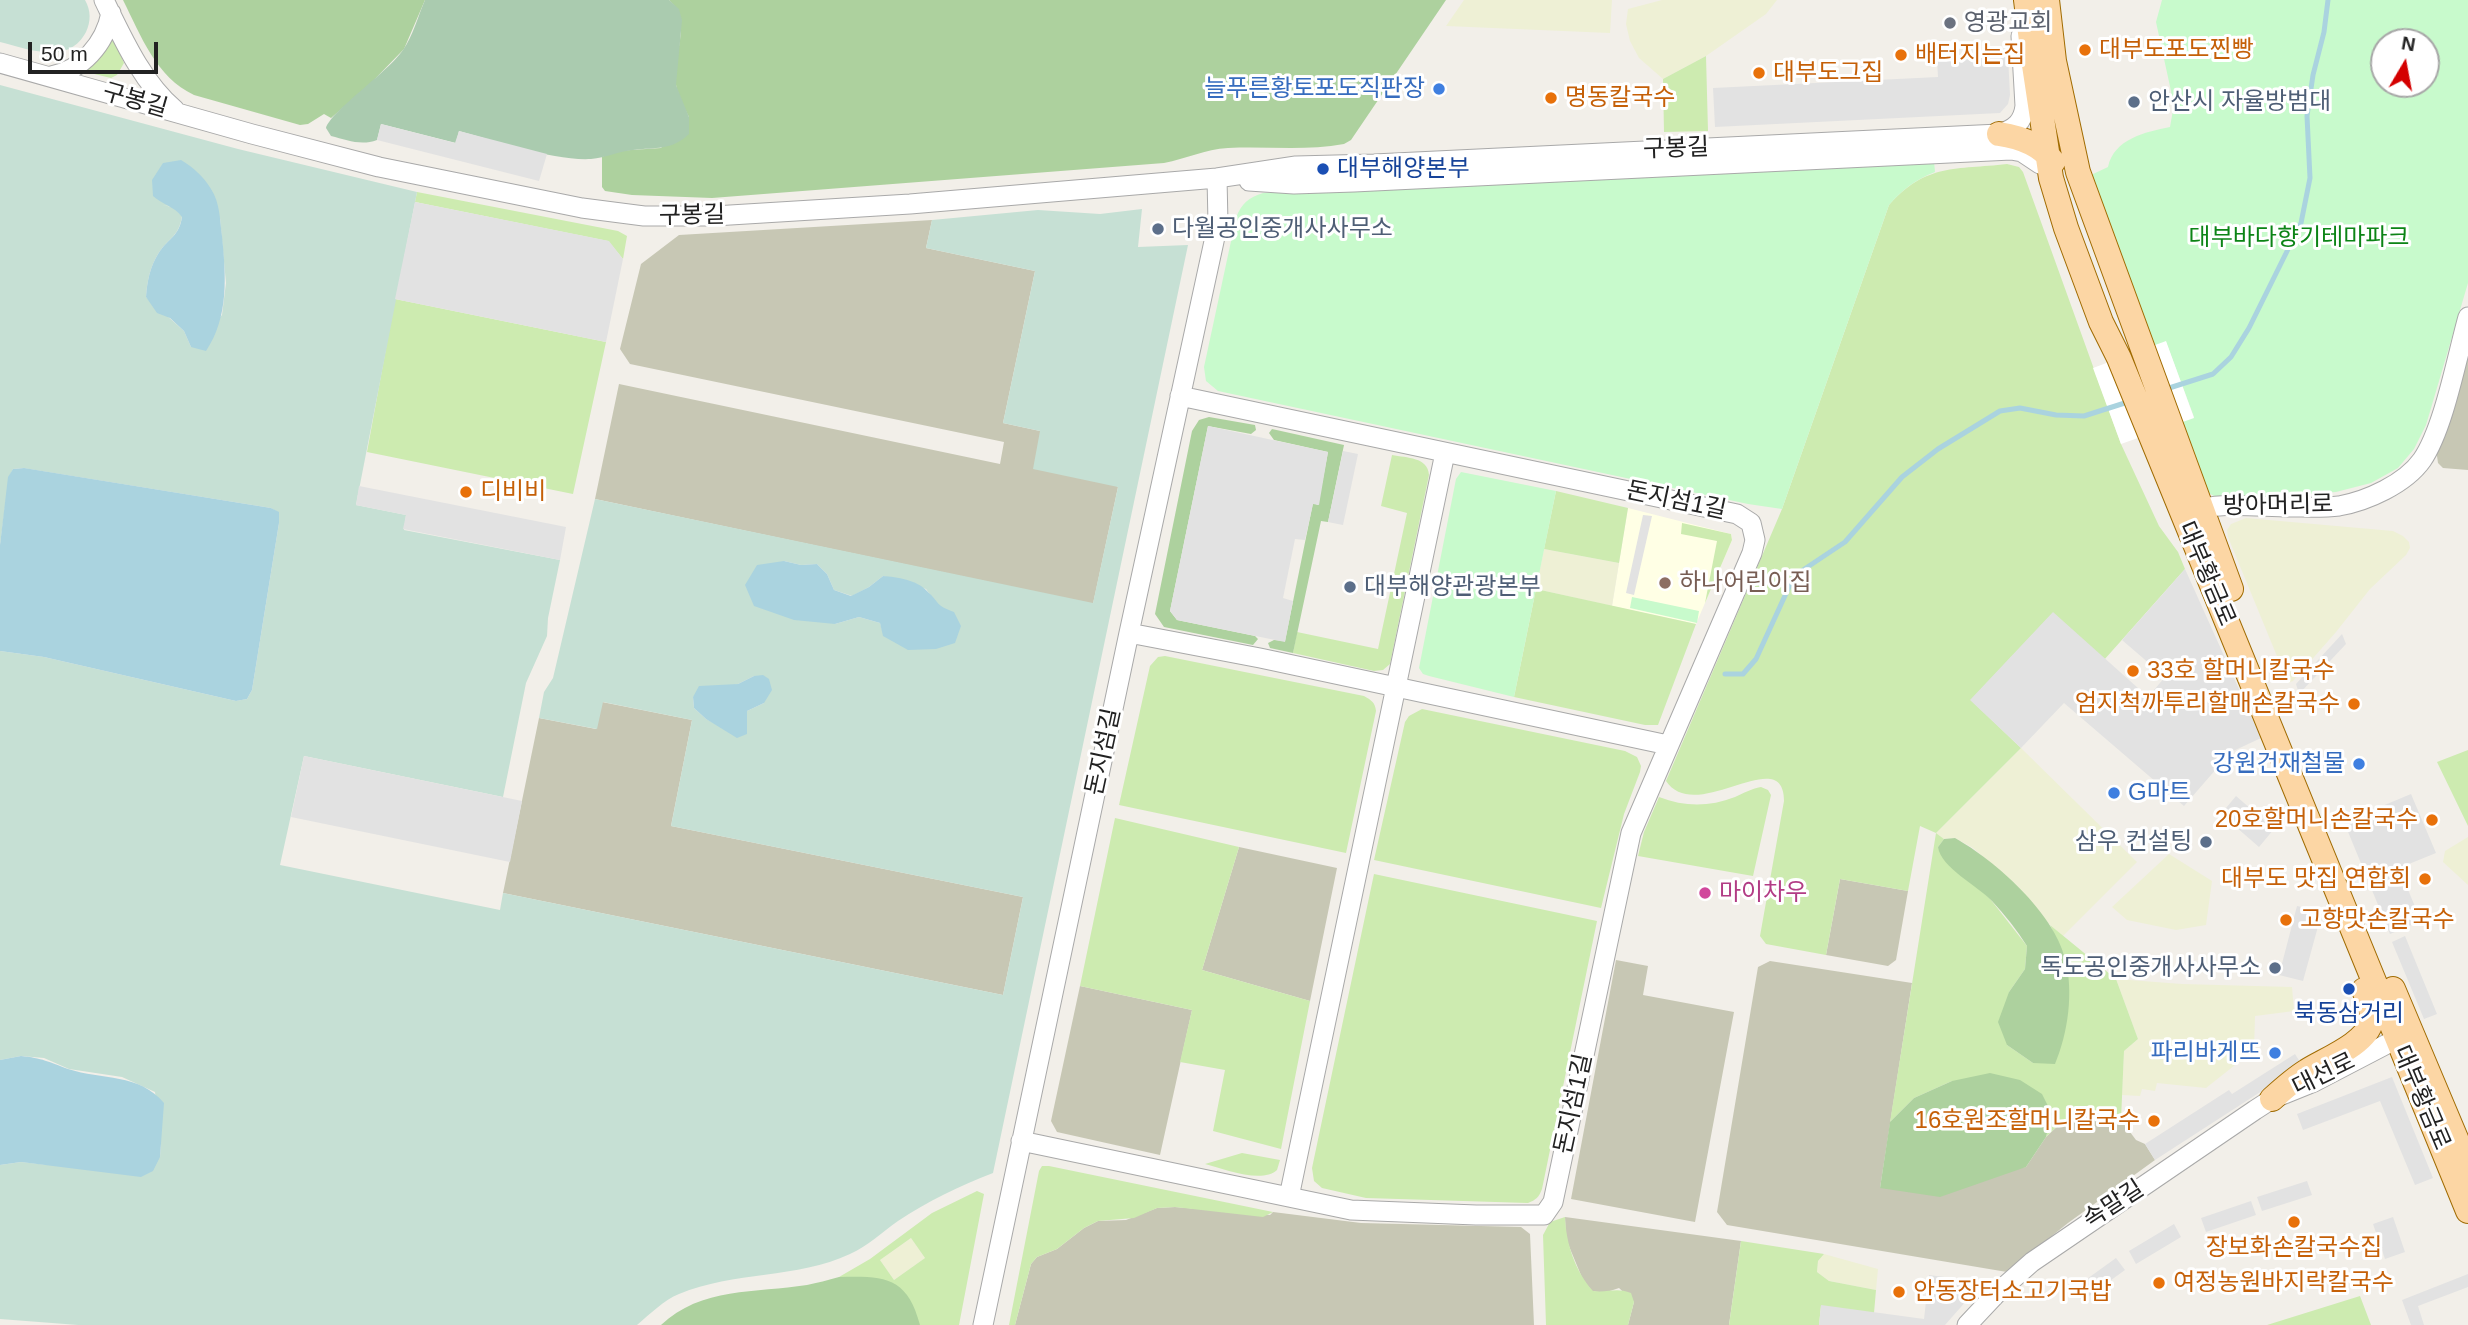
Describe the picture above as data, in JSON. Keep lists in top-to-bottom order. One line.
{"streets":{"main road":["대부황금로"],"street":["구봉길","돈지섬1길","방아머리로","돈지섬길","대선로","속말길"]},"crossings":[["구봉길","대부황금로"],["구봉길","돈지섬길"],["돈지섬1길","돈지섬길"],["방아머리로","대부황금로"],["대부황금로","대선로"],["대선로","속말길"]],"parks":["대부바다향기테마파크"],"places":["영광교회","대부도포도찐빵","배터지는집","대부도그집","늘푸른황토포도직판장","명동칼국수","안산시 자율방범대","대부해양본부","다월공인중개사사무소","디비비","하나어린이집","대부해양관광본부","33호 할머니칼국수","엄지척까투리할매손칼국수","강원건재철물","G마트","20호할머니손칼국수","삼우 컨설팅","대부도 맛집 연합회","마이차우","고향맛손칼국수","독도공인중개사사무소","북동삼거리","파리바게뜨","16호원조할머니칼국수","장보화손칼국수집","여정농원바지락칼국수","안동장터소고기국밥"],"scale_bar":"50 m","north":"top"}
